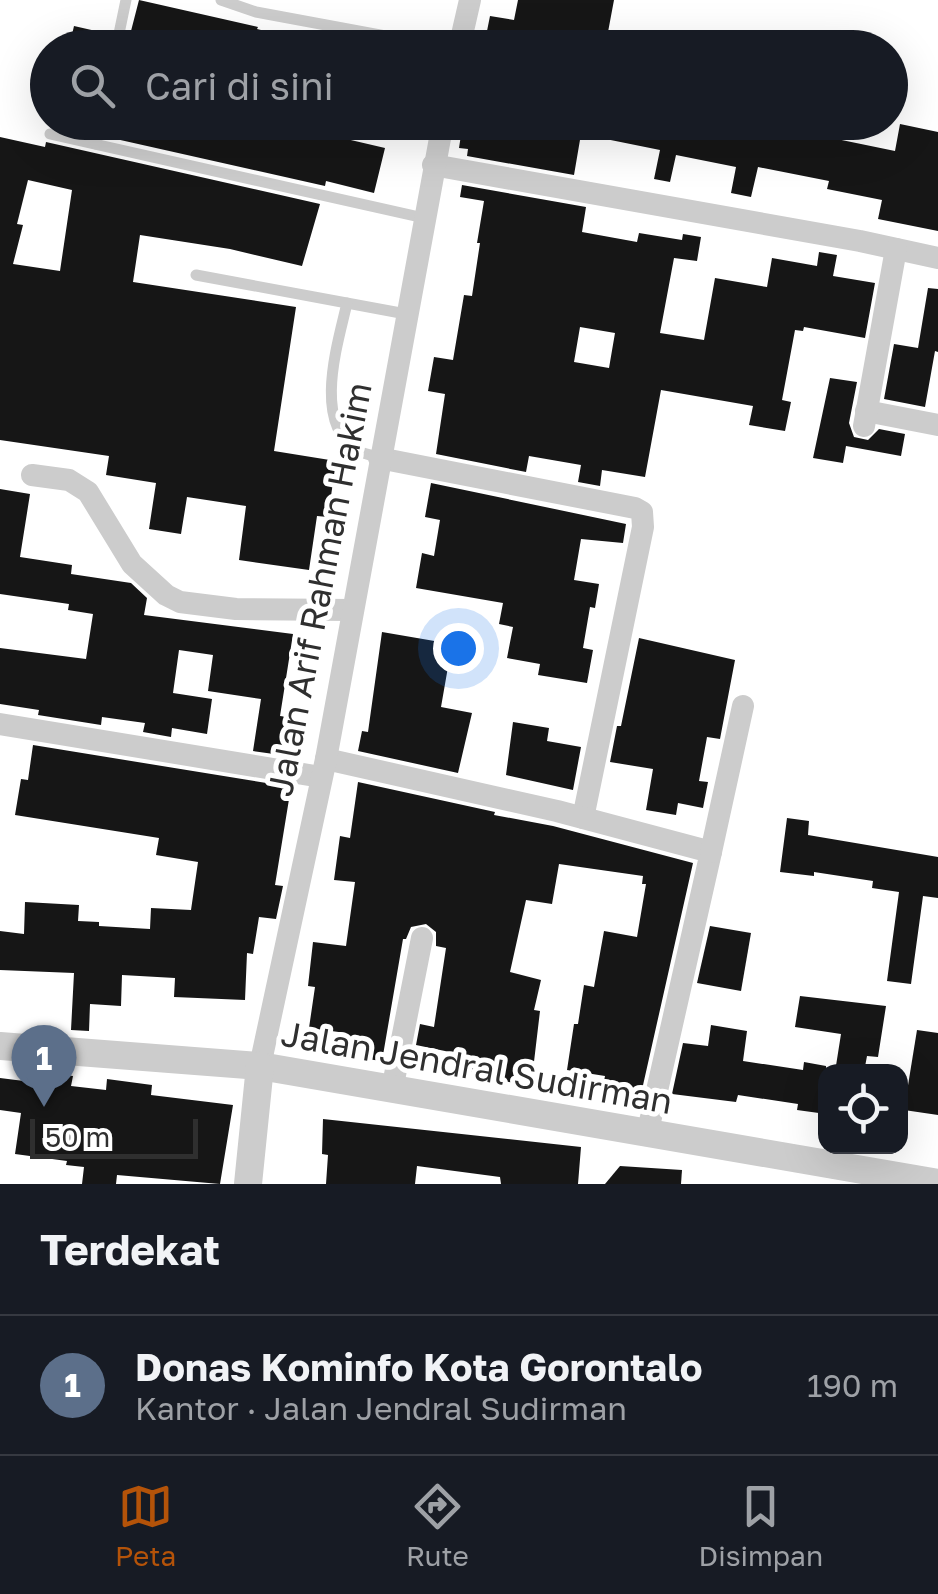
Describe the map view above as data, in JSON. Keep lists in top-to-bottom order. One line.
{"streets":{"street":["Jalan Arif Rahman Hakim","Jalan Jendral Sudirman"]},"crossings":[["Jalan Arif Rahman Hakim","Jalan Jendral Sudirman"]],"scale_bar":"50 m","page":{"search":"Cari di sini","pins":"1","scale":"50 m","heading":"Terdekat","list":[{"mark":"1","name":"Donas Kominfo Kota Gorontalo","note":"Kantor · Jalan Jendral Sudirman","value":"190 m"}],"nav":["Peta","Rute","Disimpan"]}}
